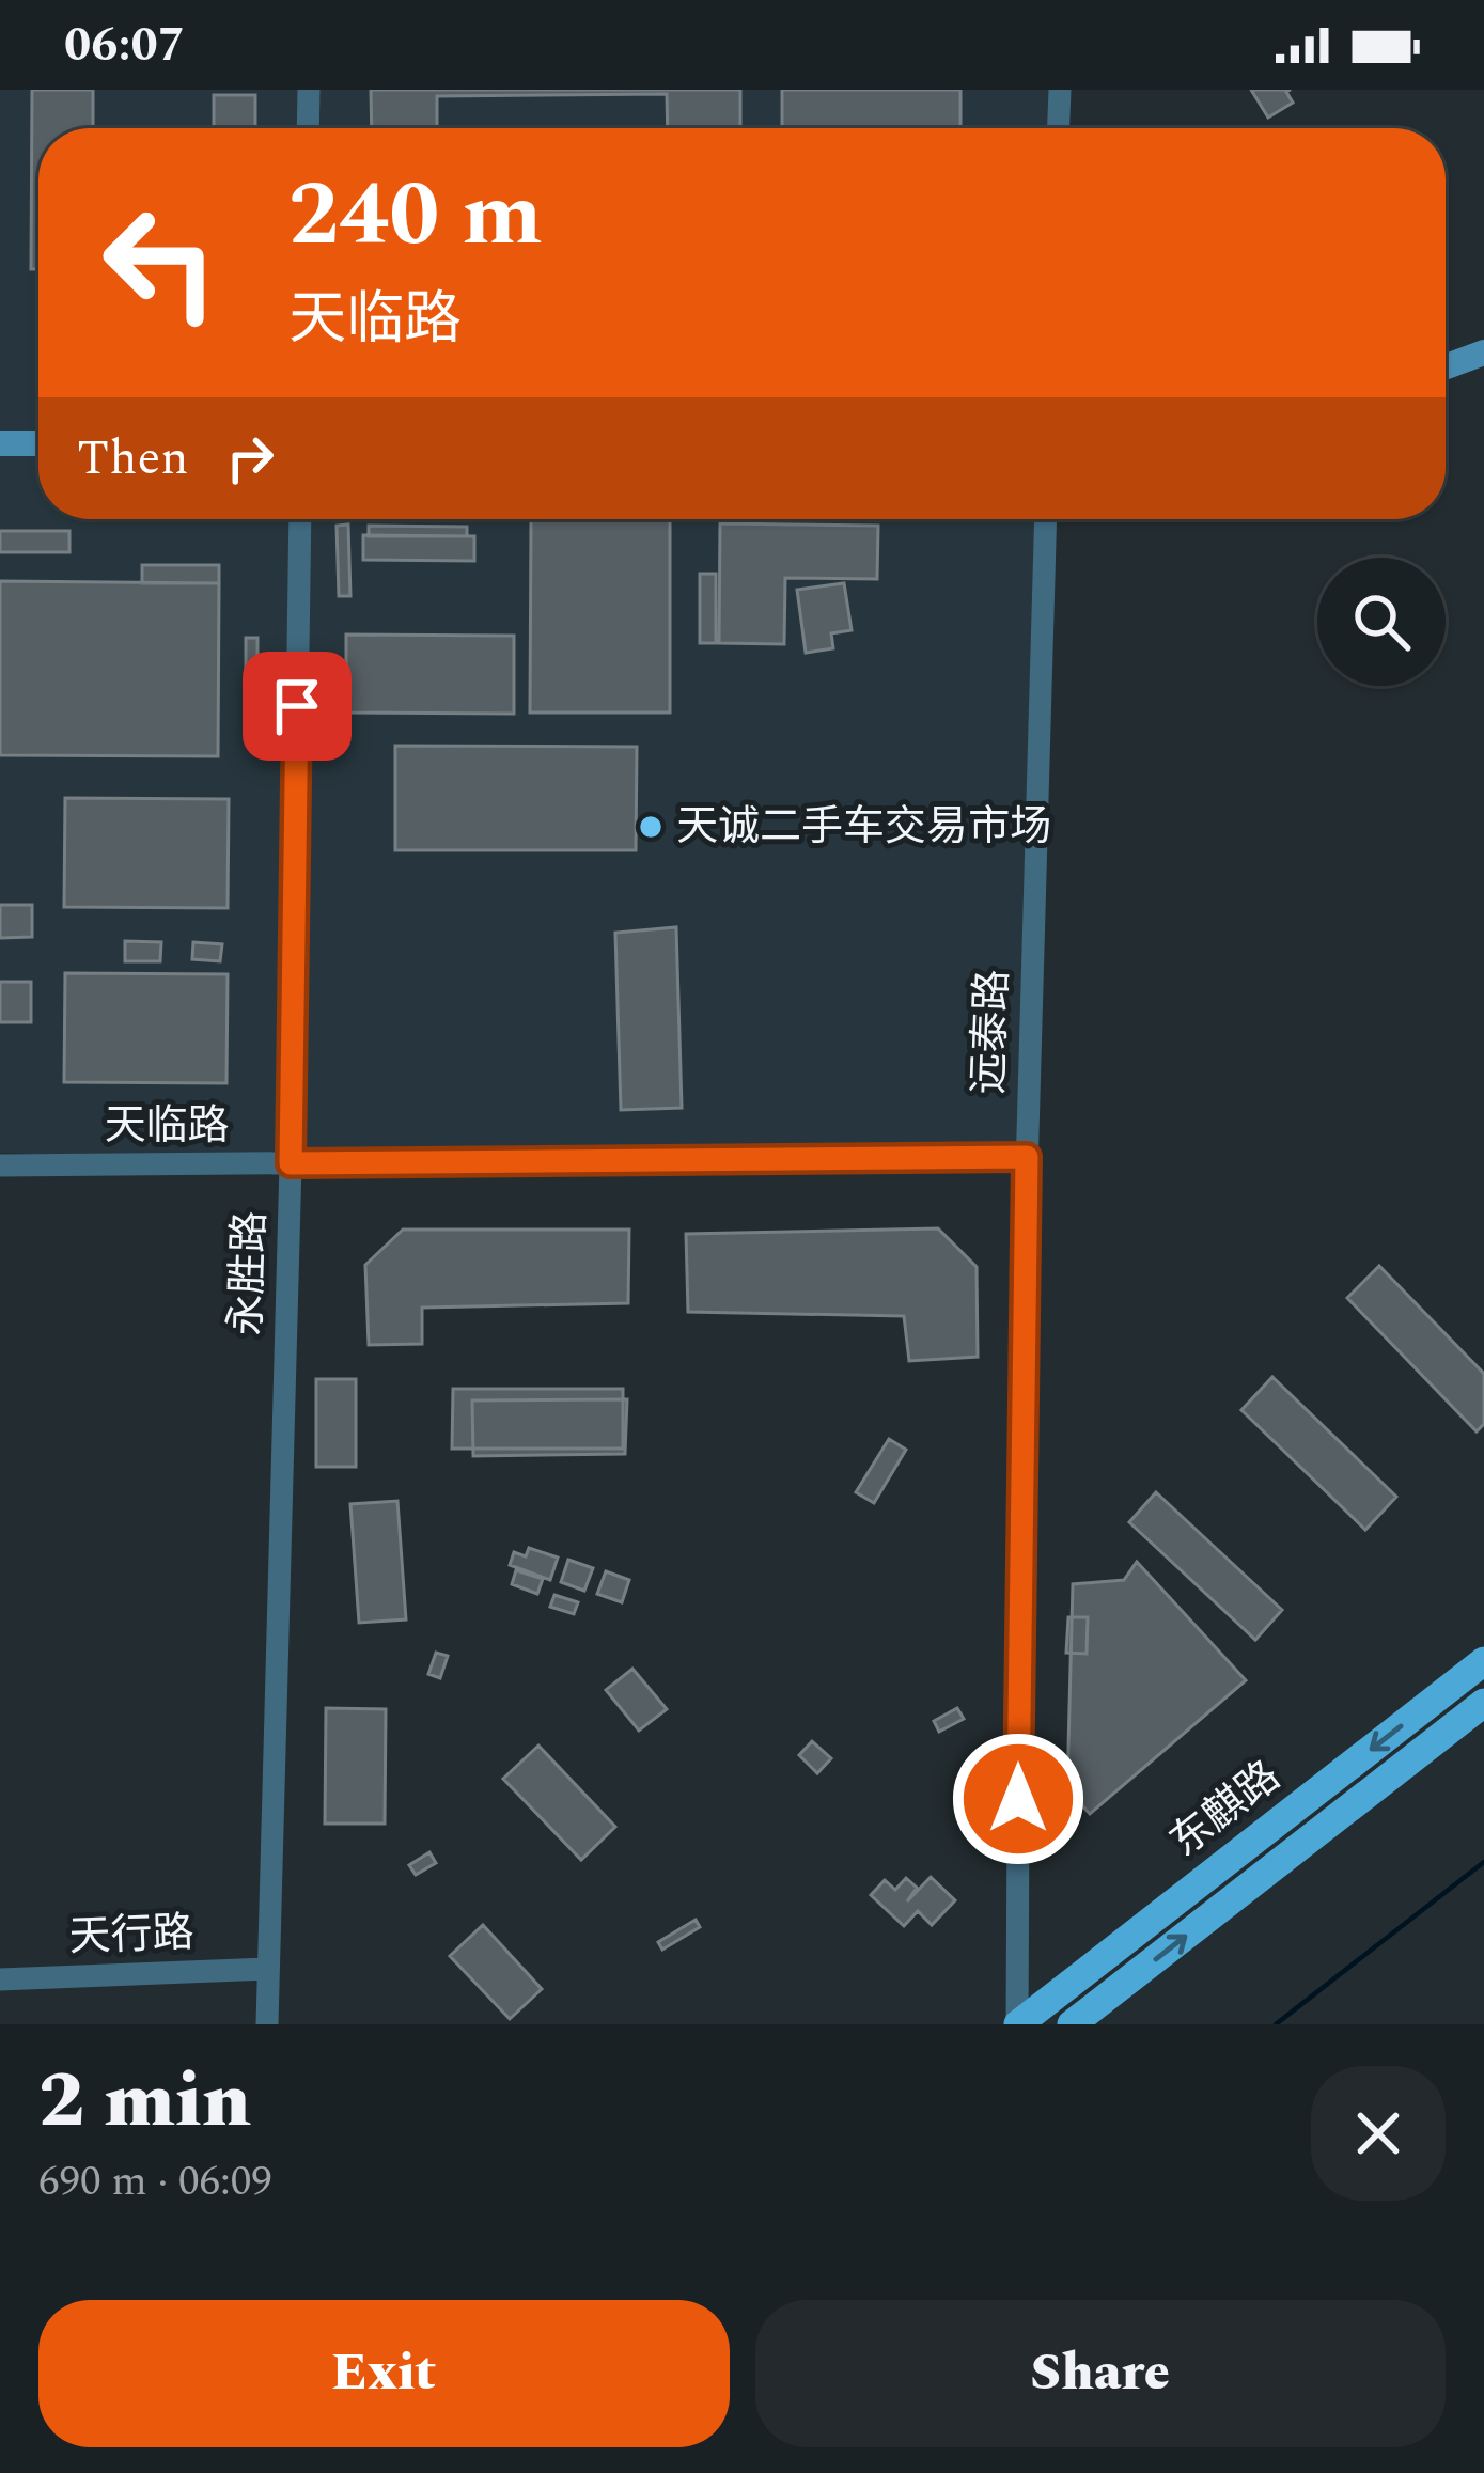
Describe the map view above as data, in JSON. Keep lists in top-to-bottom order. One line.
{"streets":{"main road":["东麒路"],"street":["远泰路","天临路","永胜路","天行路"]},"crossings":[["远泰路","天临路"],["远泰路","东麒路"],["天临路","永胜路"],["永胜路","天行路"]],"places":["天诚二手车交易市场"],"page":{"status":"06:07","turn":["240 m","天临路"],"then":"Then","heading":["2 min","690 m · 06:09"],"buttons":["Exit","Share"]}}
